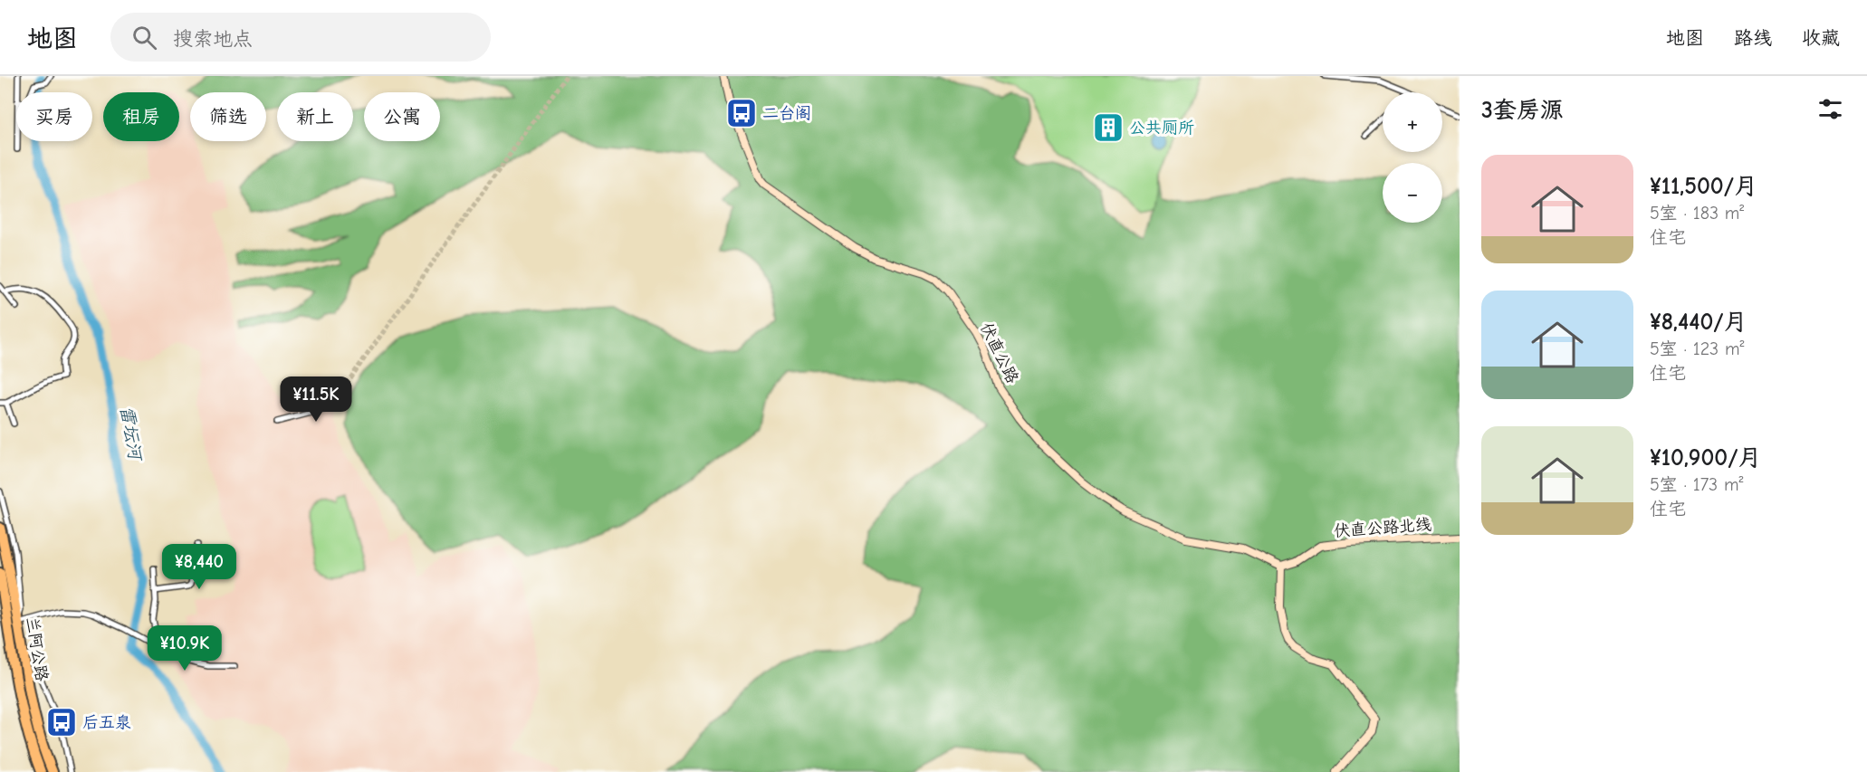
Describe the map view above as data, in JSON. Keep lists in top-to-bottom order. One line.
{"streets":{"highway":["兰阿公路"],"main road":["伏直公路","伏直公路北线"]},"crossings":[["伏直公路","伏直公路北线"]],"water":["雷坛河"],"places":{"bus stop":["二台阁","后五泉"],"building":["公共厕所"]},"page":{"header":"地图","search":"搜索地点","nav":["地图","路线","收藏"],"heading":"3套房源","map_buttons":["+","−"],"chip":["买房","租房","筛选","新上","公寓"],"list":[{"name":"¥11,500/月","note":"5室 · 183 m² · 住宅"},{"name":"¥8,440/月","note":"5室 · 123 m² · 住宅"},{"name":"¥10,900/月","note":"5室 · 173 m² · 住宅"}],"price":["¥11.5K","¥8,440","¥10.9K"]}}
